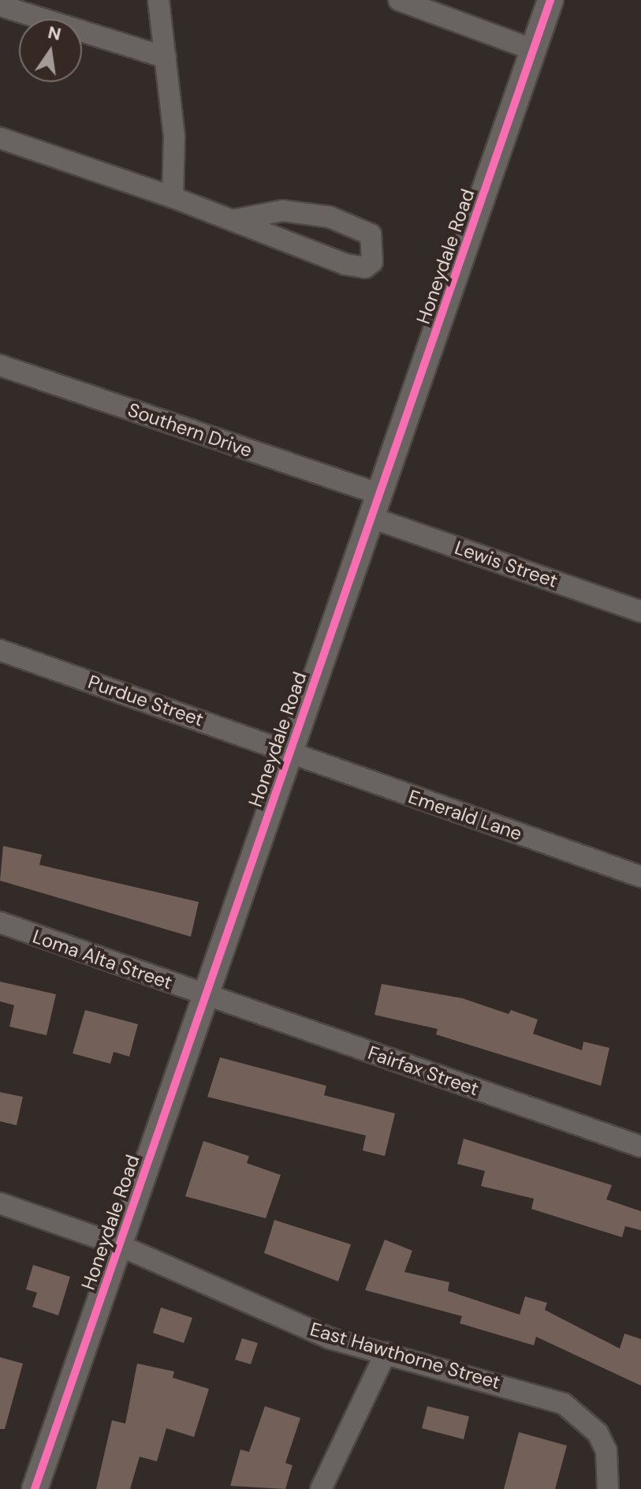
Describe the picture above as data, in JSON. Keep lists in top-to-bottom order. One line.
{"streets":{"street":["Honeydale Road","Southern Drive","Lewis Street","Purdue Street","Emerald Lane","Loma Alta Street","Fairfax Street","East Hawthorne Street"]},"crossings":[["Honeydale Road","Southern Drive"],["Honeydale Road","Lewis Street"],["Honeydale Road","Purdue Street"],["Honeydale Road","Emerald Lane"],["Honeydale Road","Loma Alta Street"],["Honeydale Road","Fairfax Street"],["Honeydale Road","East Hawthorne Street"],["Southern Drive","Lewis Street"],["Purdue Street","Emerald Lane"],["Loma Alta Street","Fairfax Street"]],"north":"top"}
